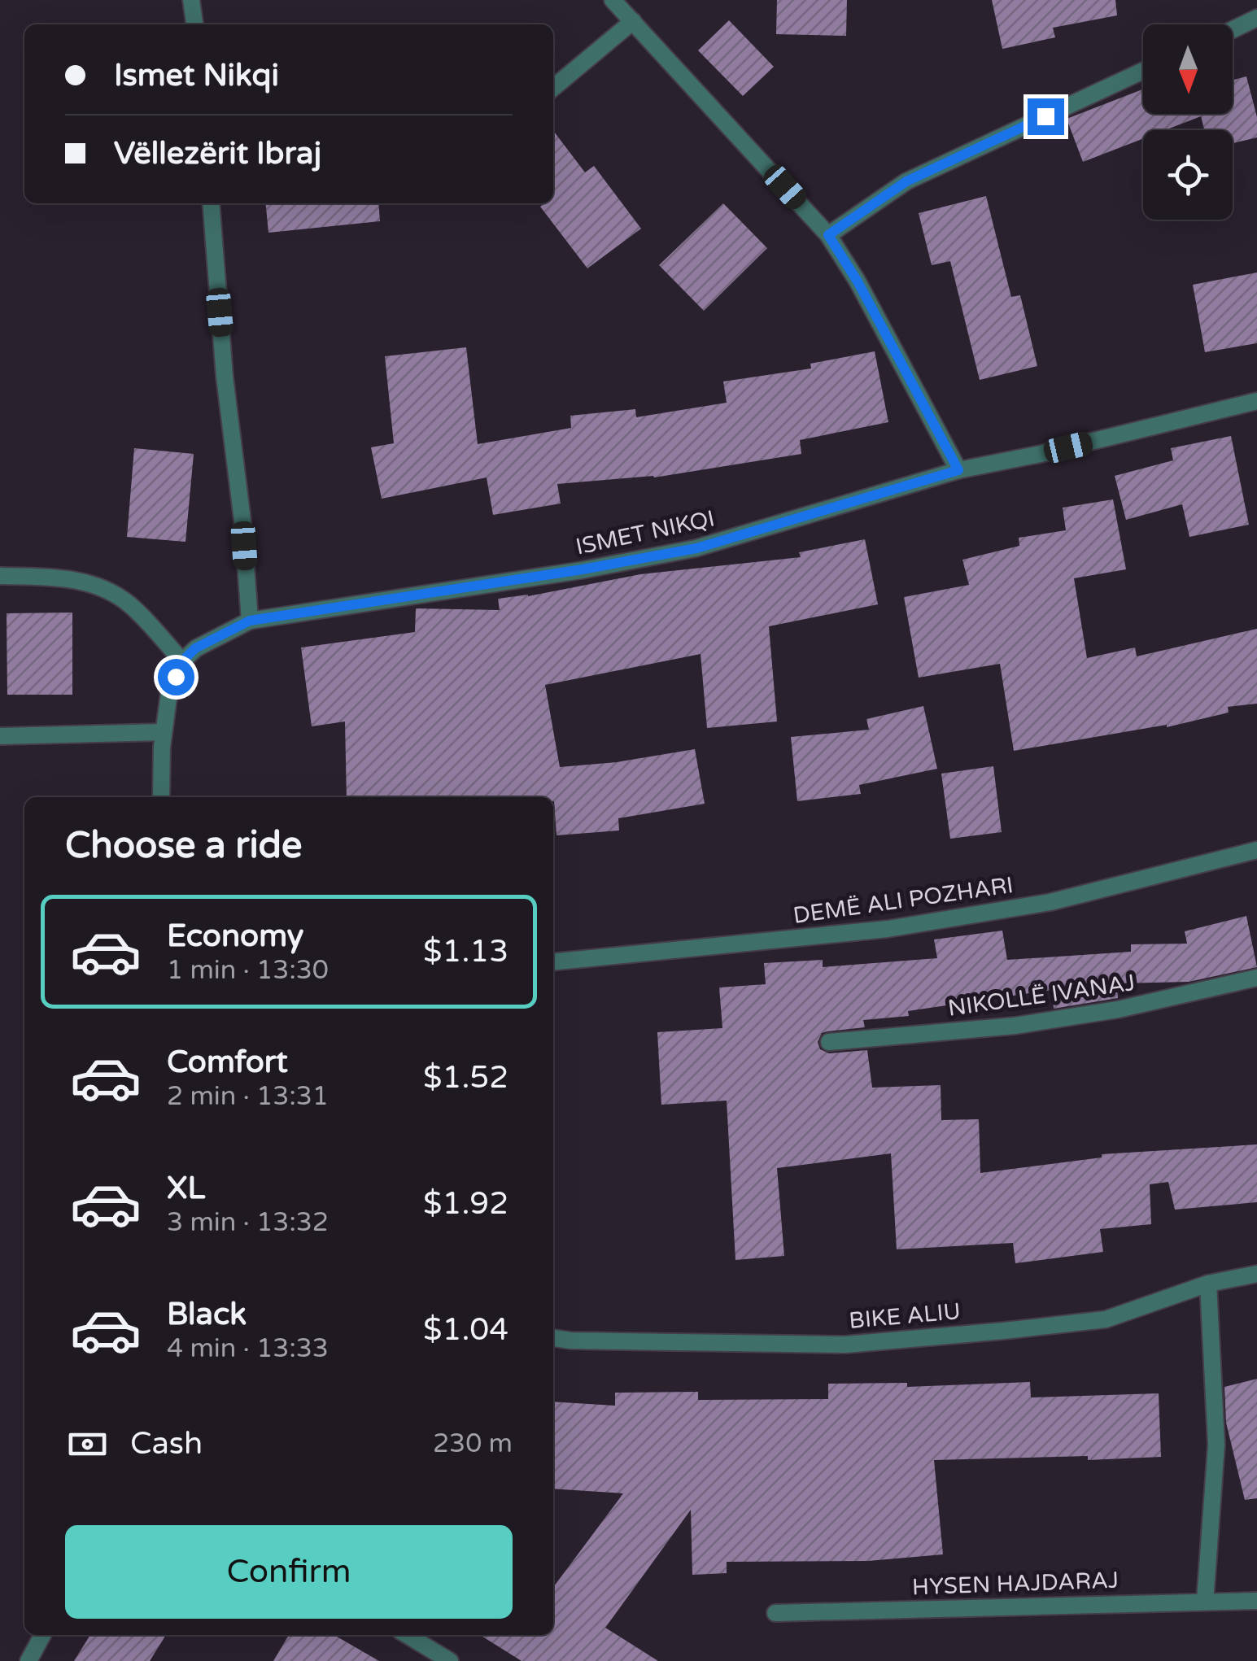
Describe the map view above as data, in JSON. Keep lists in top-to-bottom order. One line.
{"streets":{"street":["ISMET NIKQI","DEMË ALI POZHARI","NIKOLLË IVANAJ","BIKE ALIU","HYSEN HAJDARAJ"]},"north":"bottom","page":{"banner":["Ismet Nikqi","Vëllezërit Ibraj"],"heading":"Choose a ride","list":[{"name":"Economy","note":"1 min · 13:30","value":"$1.13"},{"name":"Comfort","note":"2 min · 13:31","value":"$1.52"},{"name":"XL","note":"3 min · 13:32","value":"$1.92"},{"name":"Black","note":"4 min · 13:33","value":"$1.04"}],"pay":["Cash","230 m"],"buttons":"Confirm"}}
